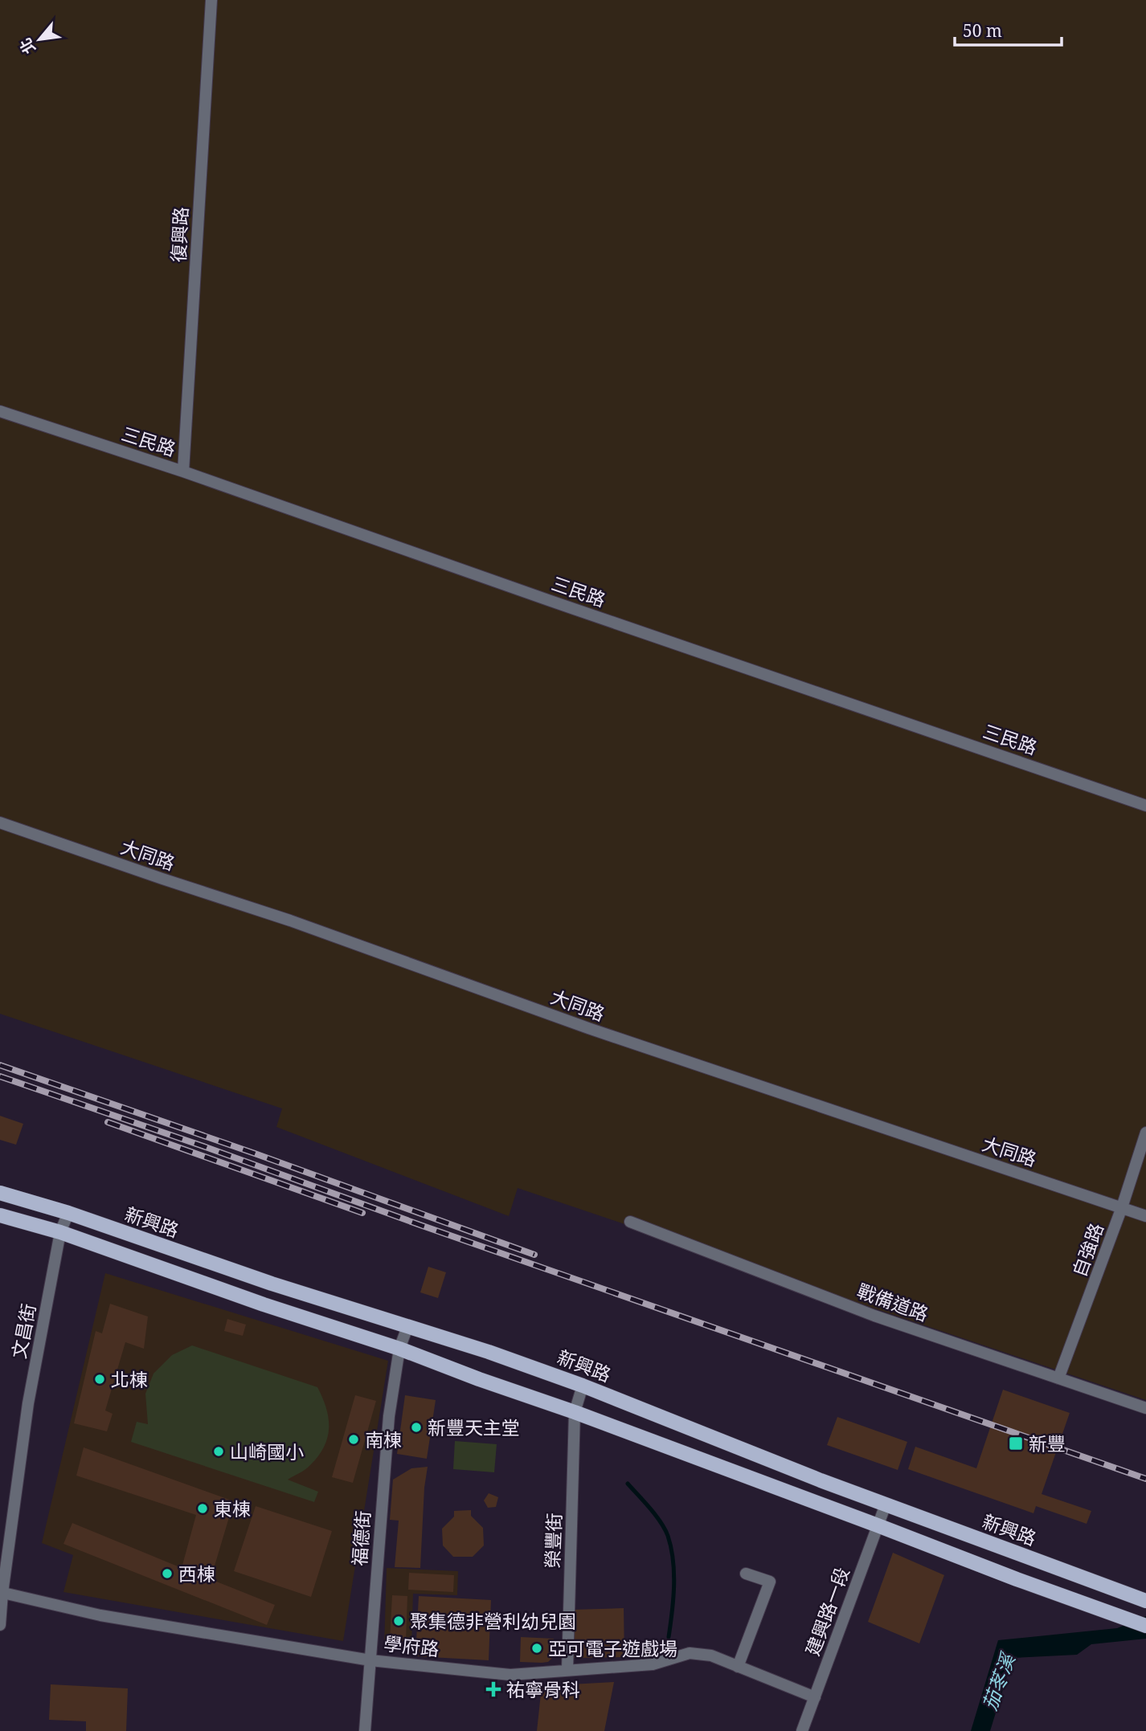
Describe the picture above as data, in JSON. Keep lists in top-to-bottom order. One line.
{"streets":{"main road":["新興路"],"street":["復興路","三民路","大同路","自強路","戰備道路","文昌街","福德街","榮豐街","建興路一段","學府路"]},"crossings":[["復興路","三民路"],["大同路","自強路"],["新興路","文昌街"],["新興路","福德街"],["新興路","榮豐街"],["新興路","建興路一段"],["自強路","戰備道路"],["文昌街","學府路"],["福德街","學府路"],["榮豐街","學府路"],["建興路一段","學府路"]],"water":["茄苳溪"],"places":{"other":["北棟","新豐天主堂","南棟","山崎國小","東棟","西棟","聚集德非營利幼兒園","亞可電子遊戲場"],"transit":["新豐"],"health":["祐寧骨科"]},"scale_bar":"50 m","north":"bottom left"}
